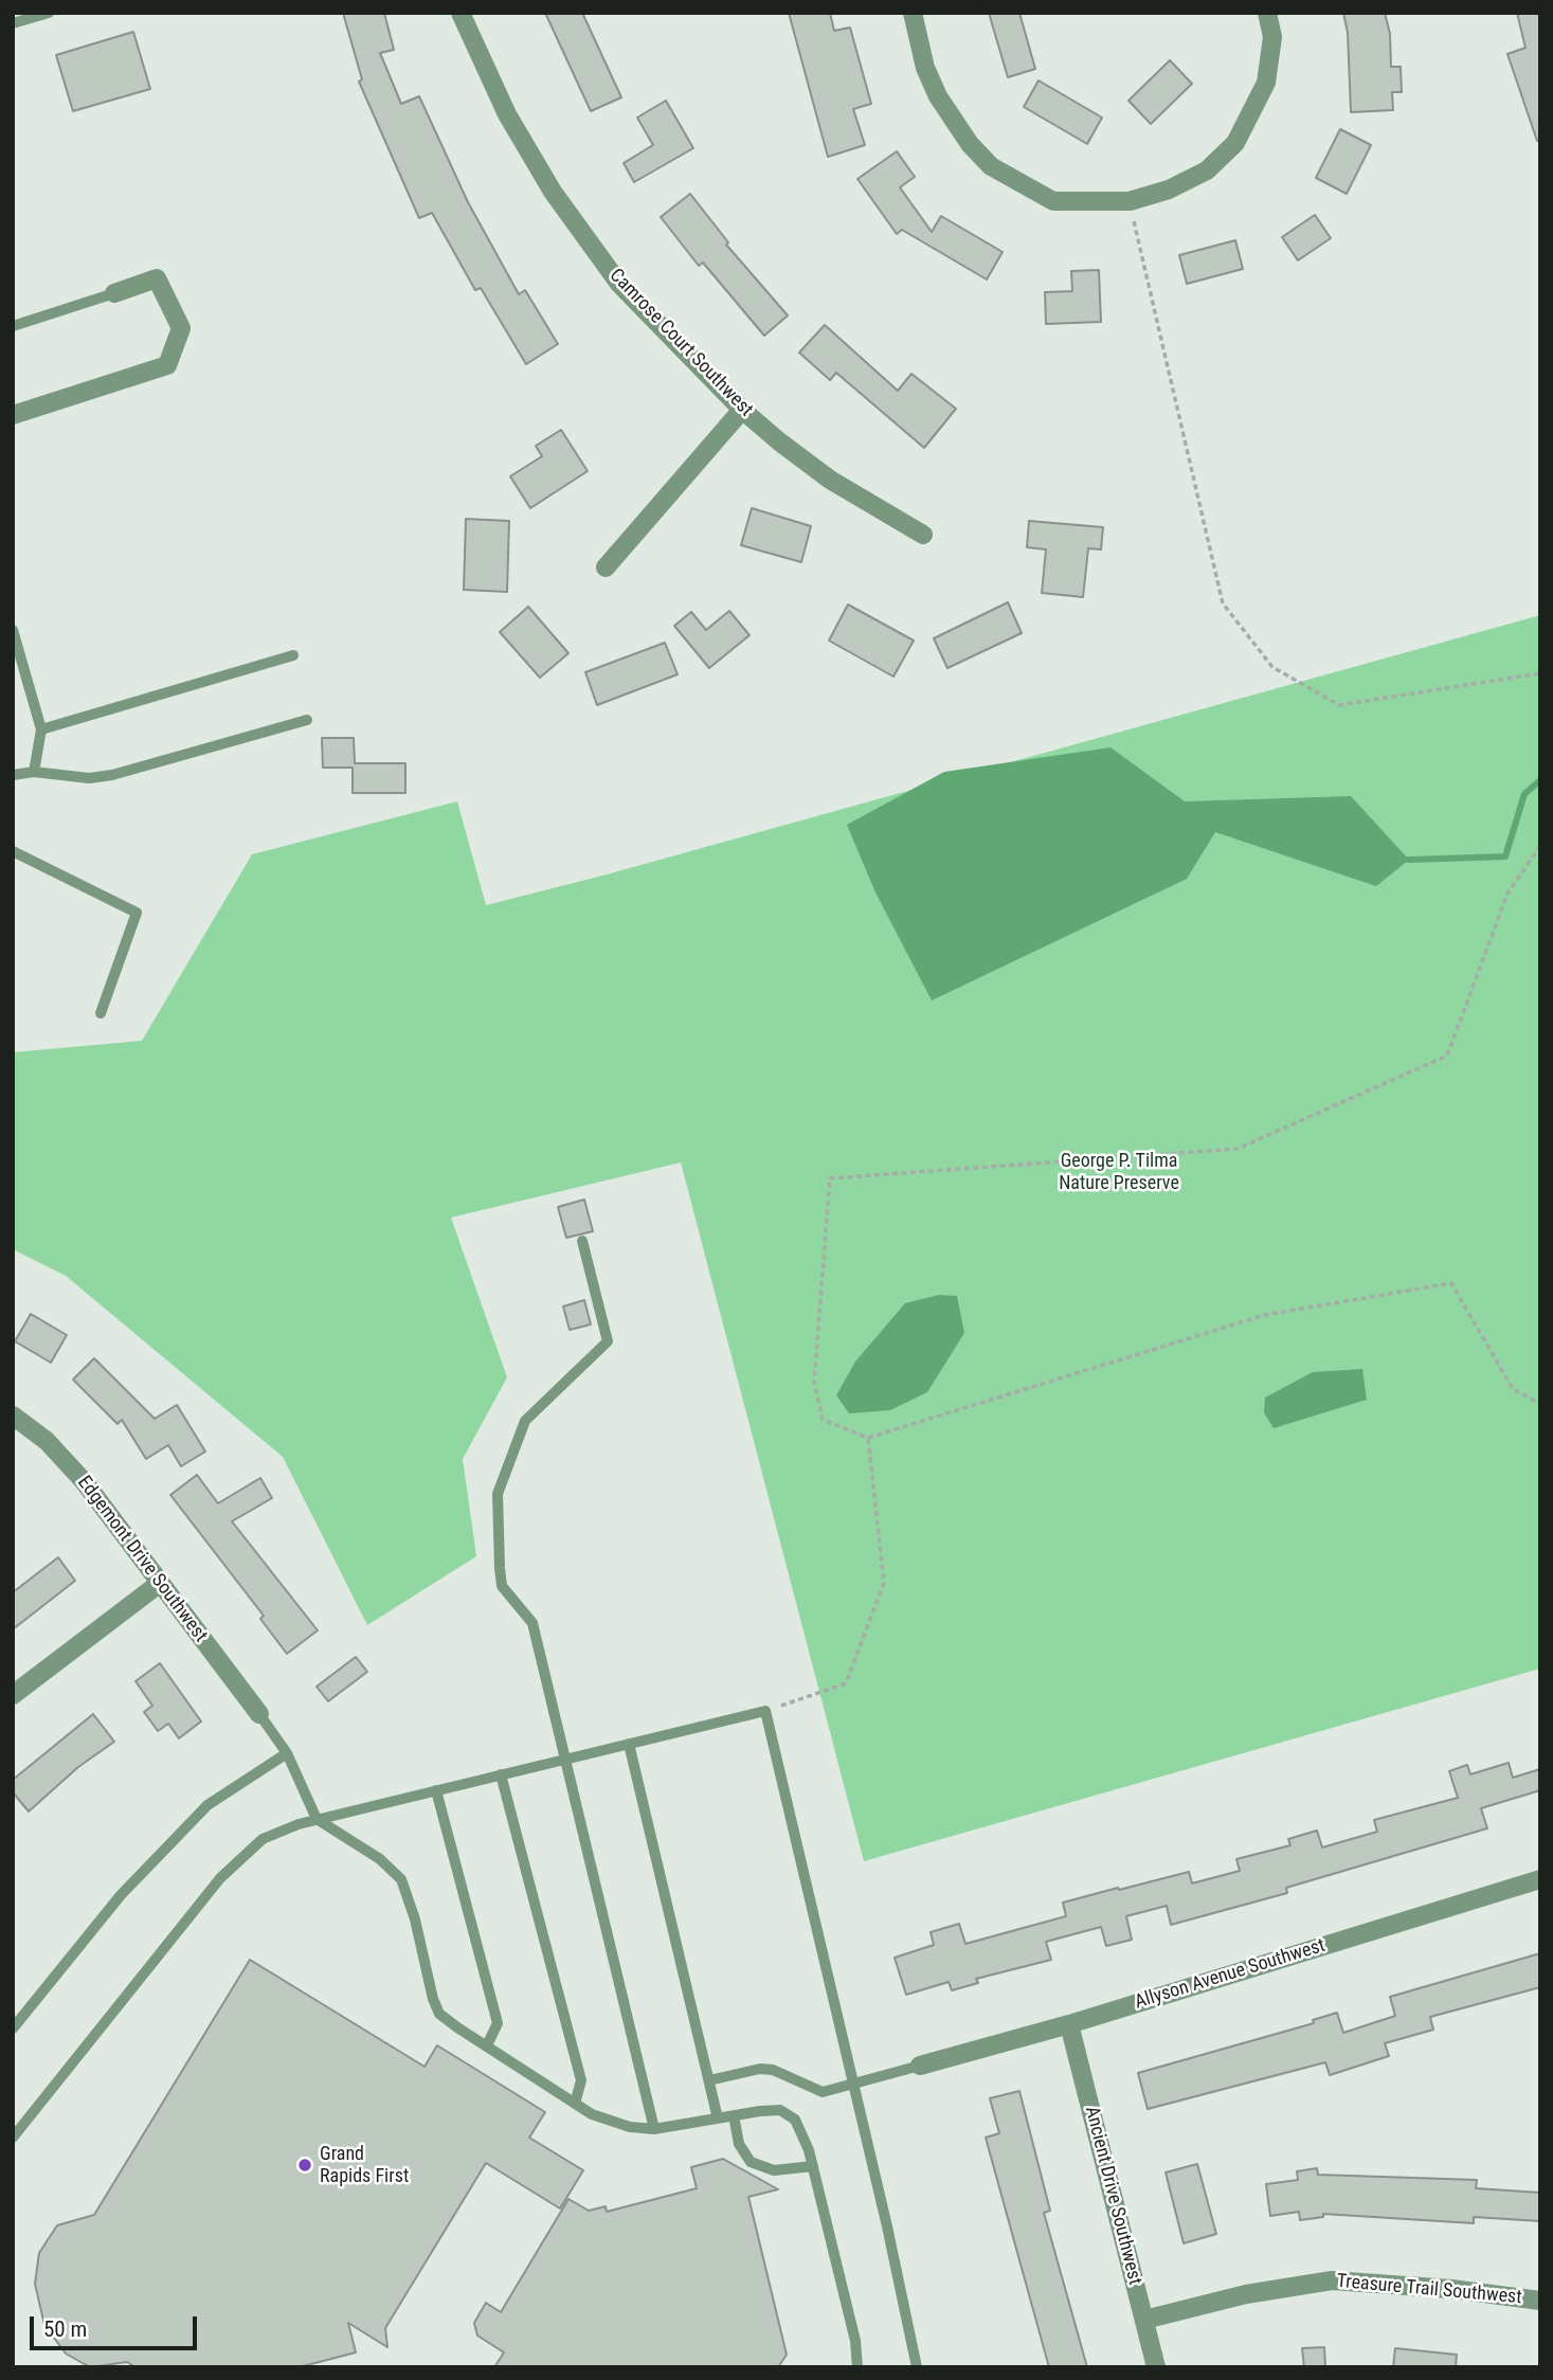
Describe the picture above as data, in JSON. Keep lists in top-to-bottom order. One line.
{"streets":{"street":["Camrose Court Southwest","Edgemont Drive Southwest","Allyson Avenue Southwest","Ancient Drive Southwest","Treasure Trail Southwest"]},"crossings":[["Allyson Avenue Southwest","Ancient Drive Southwest"],["Ancient Drive Southwest","Treasure Trail Southwest"]],"parks":["George P. Tilma Nature Preserve"],"places":["Grand Rapids First"],"scale_bar":"50 m"}
